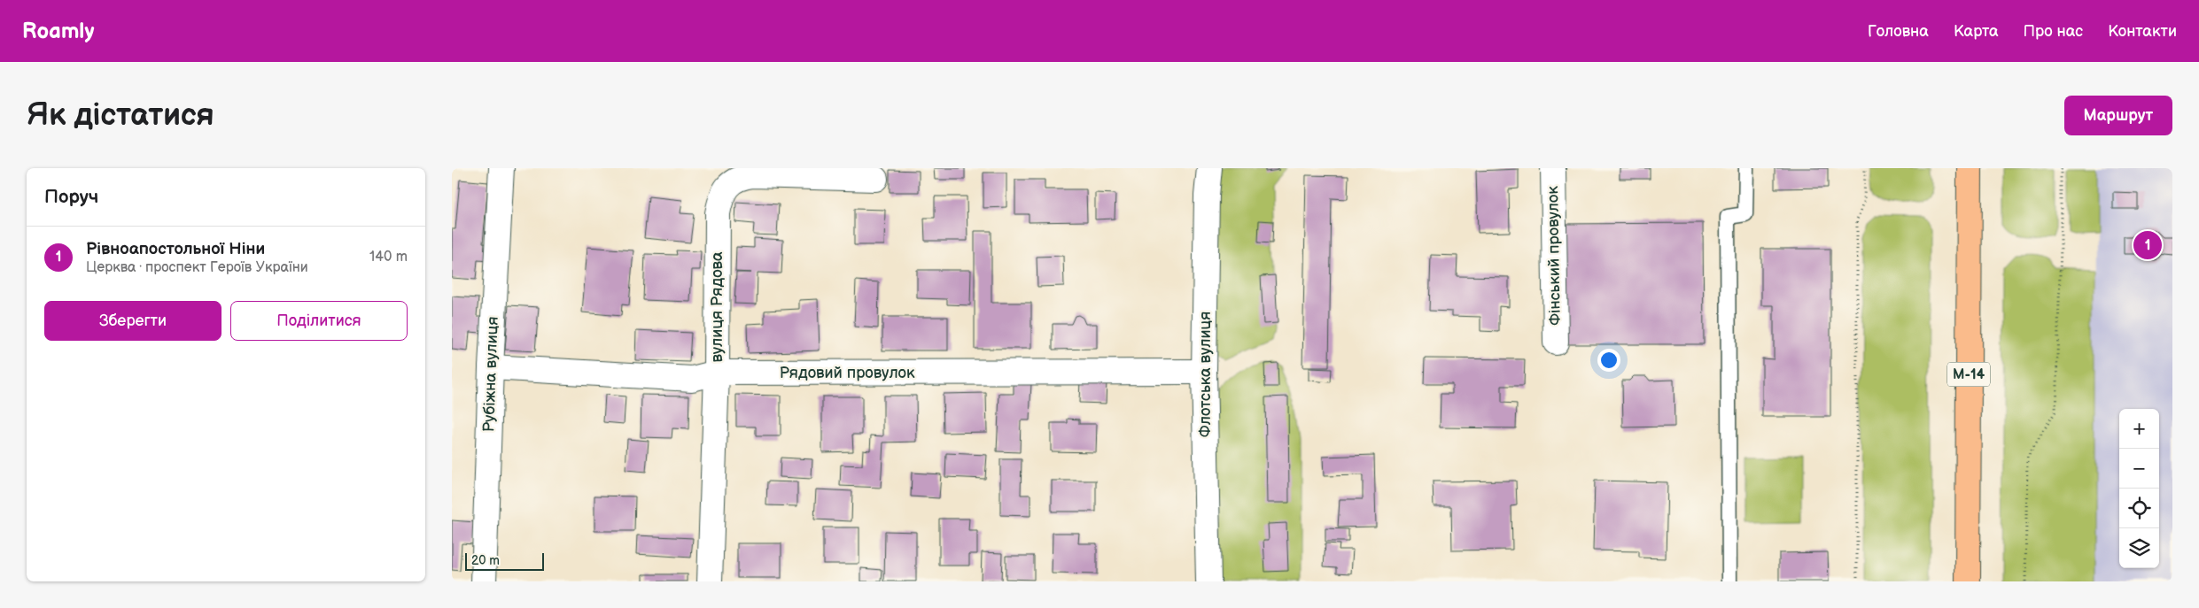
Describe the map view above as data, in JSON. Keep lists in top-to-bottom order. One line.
{"streets":{"highway":["М-14"],"street":["Фінський провулок","вулиця Рядова","Рядовий провулок","Рубіжна вулиця","Флотська вулиця"]},"crossings":[["вулиця Рядова","Рядовий провулок"],["Рядовий провулок","Рубіжна вулиця"],["Рядовий провулок","Флотська вулиця"]],"scale_bar":"20 m","page":{"header":"Roamly","nav":["Головна","Карта","Про нас","Контакти"],"buttons":["Маршрут",["Зберегти","Поділитися"]],"title":"Як дістатися","heading":"Поруч","list":[{"mark":"1","name":"Рівноапостольної Ніни","note":"Церква · проспект Героїв України","value":"140 m"}],"pins":"1","map_buttons":["+","−"],"scale":"20 m"}}
